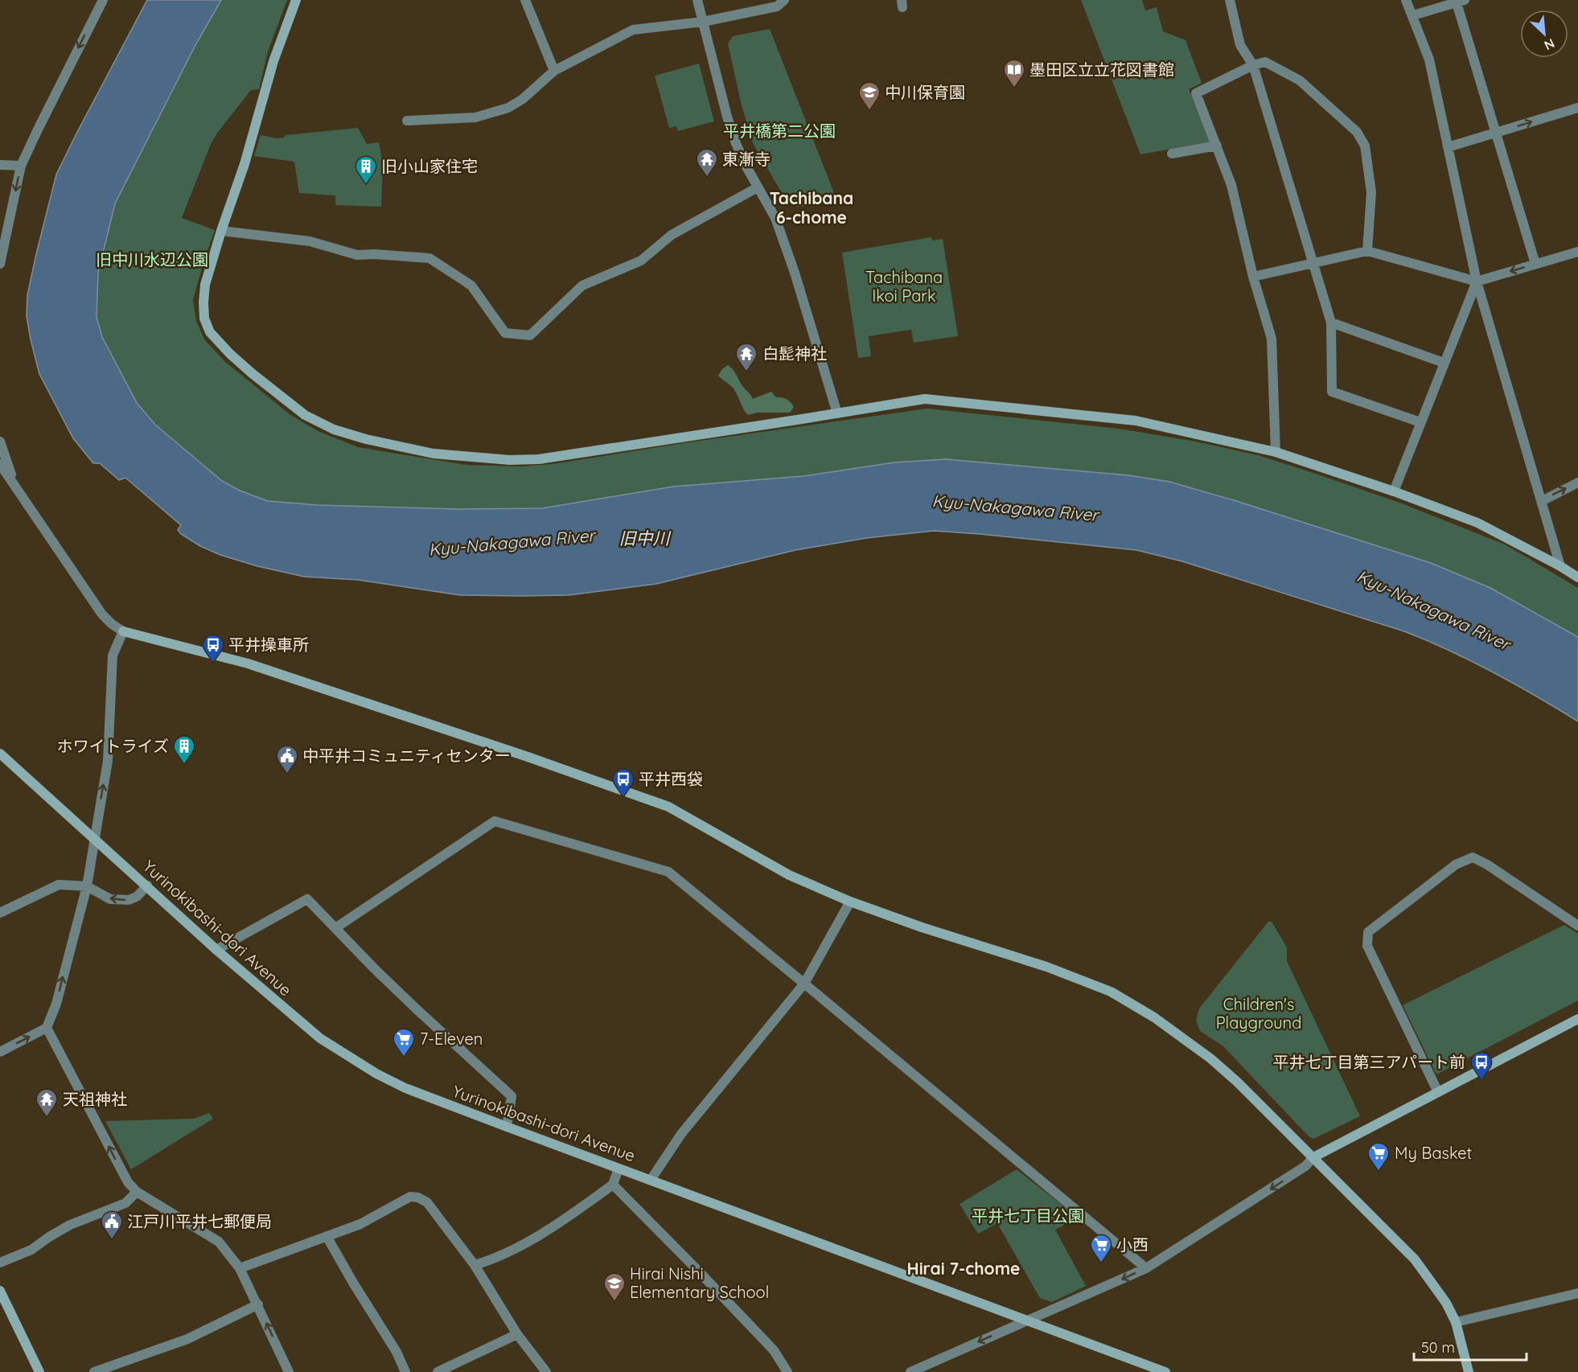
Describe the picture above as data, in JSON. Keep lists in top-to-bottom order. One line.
{"streets":{"street":["Yurinokibashi-dori Avenue"]},"districts":["Tachibana 6-chome","Hirai 7-chome"],"water":["Kyu-Nakagawa River","旧中川"],"parks":["平井橋第二公園","旧中川水辺公園","Tachibana Ikoi Park","Children's Playground","平井七丁目公園"],"places":{"library":["墨田区立立花図書館"],"school or university":["中川保育園","Hirai Nishi Elementary School"],"temple":["東漸寺","白髭神社","天祖神社"],"building":["旧小山家住宅","ホワイトライズ"],"bus stop":["平井操車所","平井西袋","平井七丁目第三アパート前"],"public building":["中平井コミュニティセンター","江戸川平井七郵便局"],"supermarket":["7-Eleven","My Basket","小西"]},"scale_bar":"50 m","north":"bottom right"}
